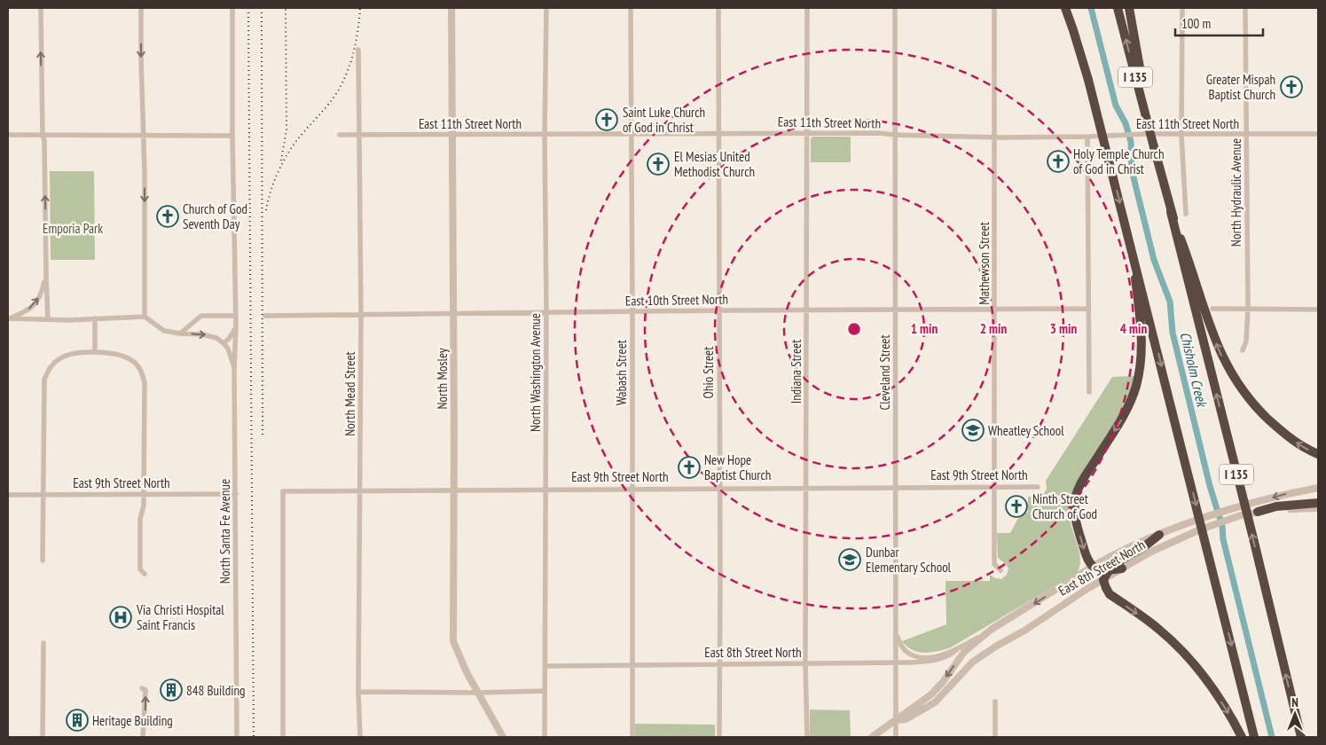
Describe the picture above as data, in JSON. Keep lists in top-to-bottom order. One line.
{"streets":{"highway":["I 135"],"street":["East 11th Street North","North Hydraulic Avenue","Mathewson Street","East 10th Street North","Indiana Street","North Washington Avenue","Wabash Street","Ohio Street","Cleveland Street","North Mosley","North Mead Street","East 9th Street North","North Santa Fe Avenue","East 8th Street North"]},"crossings":[["East 11th Street North","North Hydraulic Avenue"],["East 11th Street North","Mathewson Street"],["East 11th Street North","Indiana Street"],["East 11th Street North","North Washington Avenue"],["East 11th Street North","Wabash Street"],["East 11th Street North","Ohio Street"],["East 11th Street North","Cleveland Street"],["East 11th Street North","North Mosley"],["East 11th Street North","North Mead Street"],["Mathewson Street","East 10th Street North"],["Mathewson Street","East 9th Street North"],["East 10th Street North","Indiana Street"],["East 10th Street North","North Washington Avenue"],["East 10th Street North","Wabash Street"],["East 10th Street North","Ohio Street"],["East 10th Street North","Cleveland Street"],["East 10th Street North","North Mosley"],["East 10th Street North","North Mead Street"],["Indiana Street","East 9th Street North"],["Indiana Street","East 8th Street North"],["North Washington Avenue","East 9th Street North"],["North Washington Avenue","East 8th Street North"],["Wabash Street","East 9th Street North"],["Wabash Street","East 8th Street North"],["Ohio Street","East 9th Street North"],["Ohio Street","East 8th Street North"],["Cleveland Street","East 9th Street North"],["Cleveland Street","East 8th Street North"],["North Mosley","East 9th Street North"],["North Mead Street","East 9th Street North"],["East 9th Street North","North Santa Fe Avenue"]],"water":["Chisholm Creek"],"parks":["Emporia Park"],"places":{"church":["Greater Mispah Baptist Church","Saint Luke Church of God in Christ","Holy Temple Church of God in Christ","El Mesias United Methodist Church","Church of God Seventh Day","New Hope Baptist Church","Ninth Street Church of God"],"school or university":["Wheatley School","Dunbar Elementary School"],"hospital":["Via Christi Hospital Saint Francis"],"building":["848 Building","Heritage Building"]},"scale_bar":"100 m","north":"top","rings":["1 min","2 min","3 min","4 min"]}
